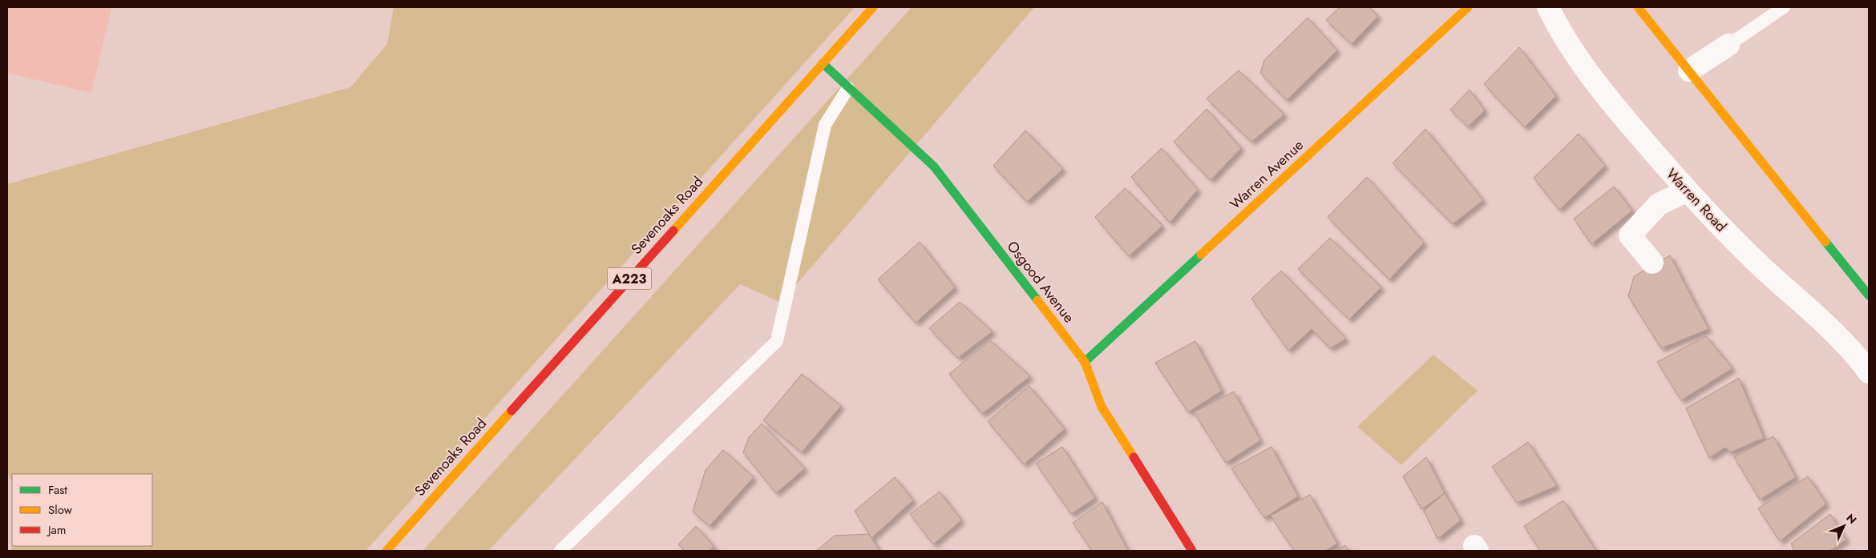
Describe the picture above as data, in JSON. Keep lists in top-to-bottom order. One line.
{"streets":{"street":["Warren Avenue","Warren Road","Sevenoaks Road","A223","Osgood Avenue"]},"crossings":[["Warren Avenue","Osgood Avenue"],["Sevenoaks Road","Osgood Avenue"]],"legend":["Fast","Slow","Jam"],"north":"top right"}
